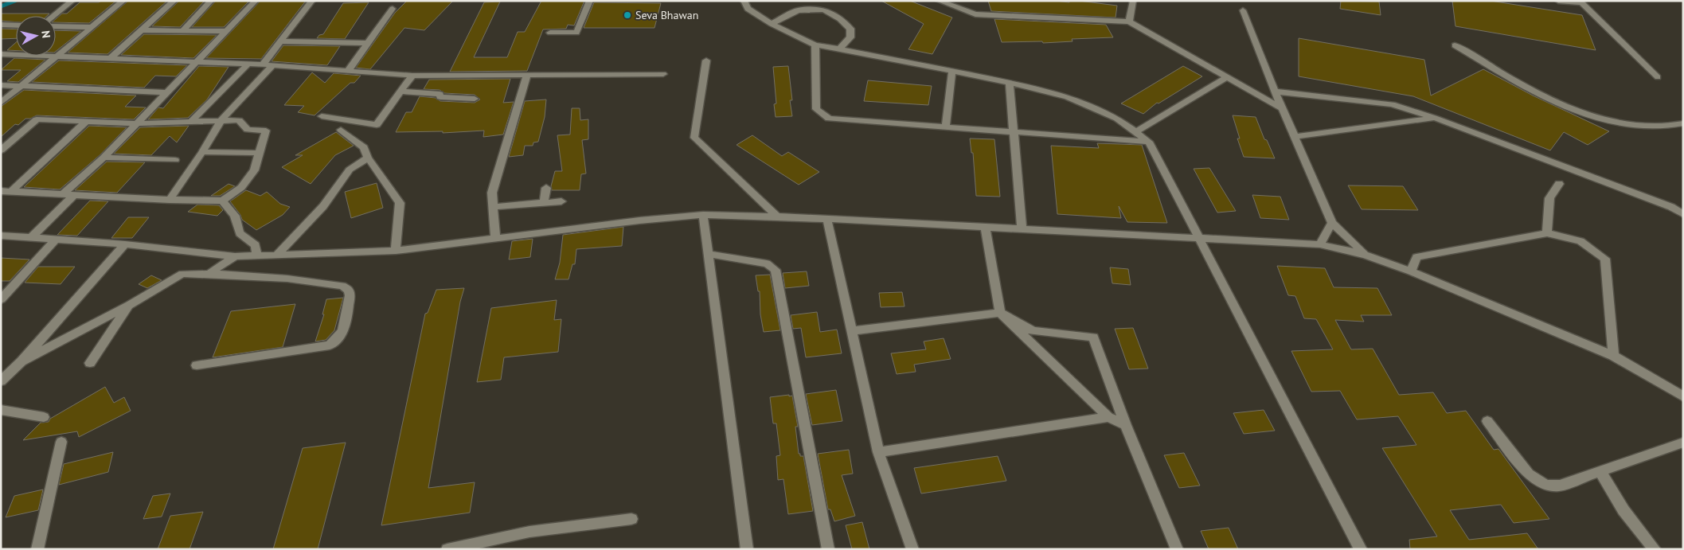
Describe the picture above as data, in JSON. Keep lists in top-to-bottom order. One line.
{"places":["Seva Bhawan"],"north":"right"}
